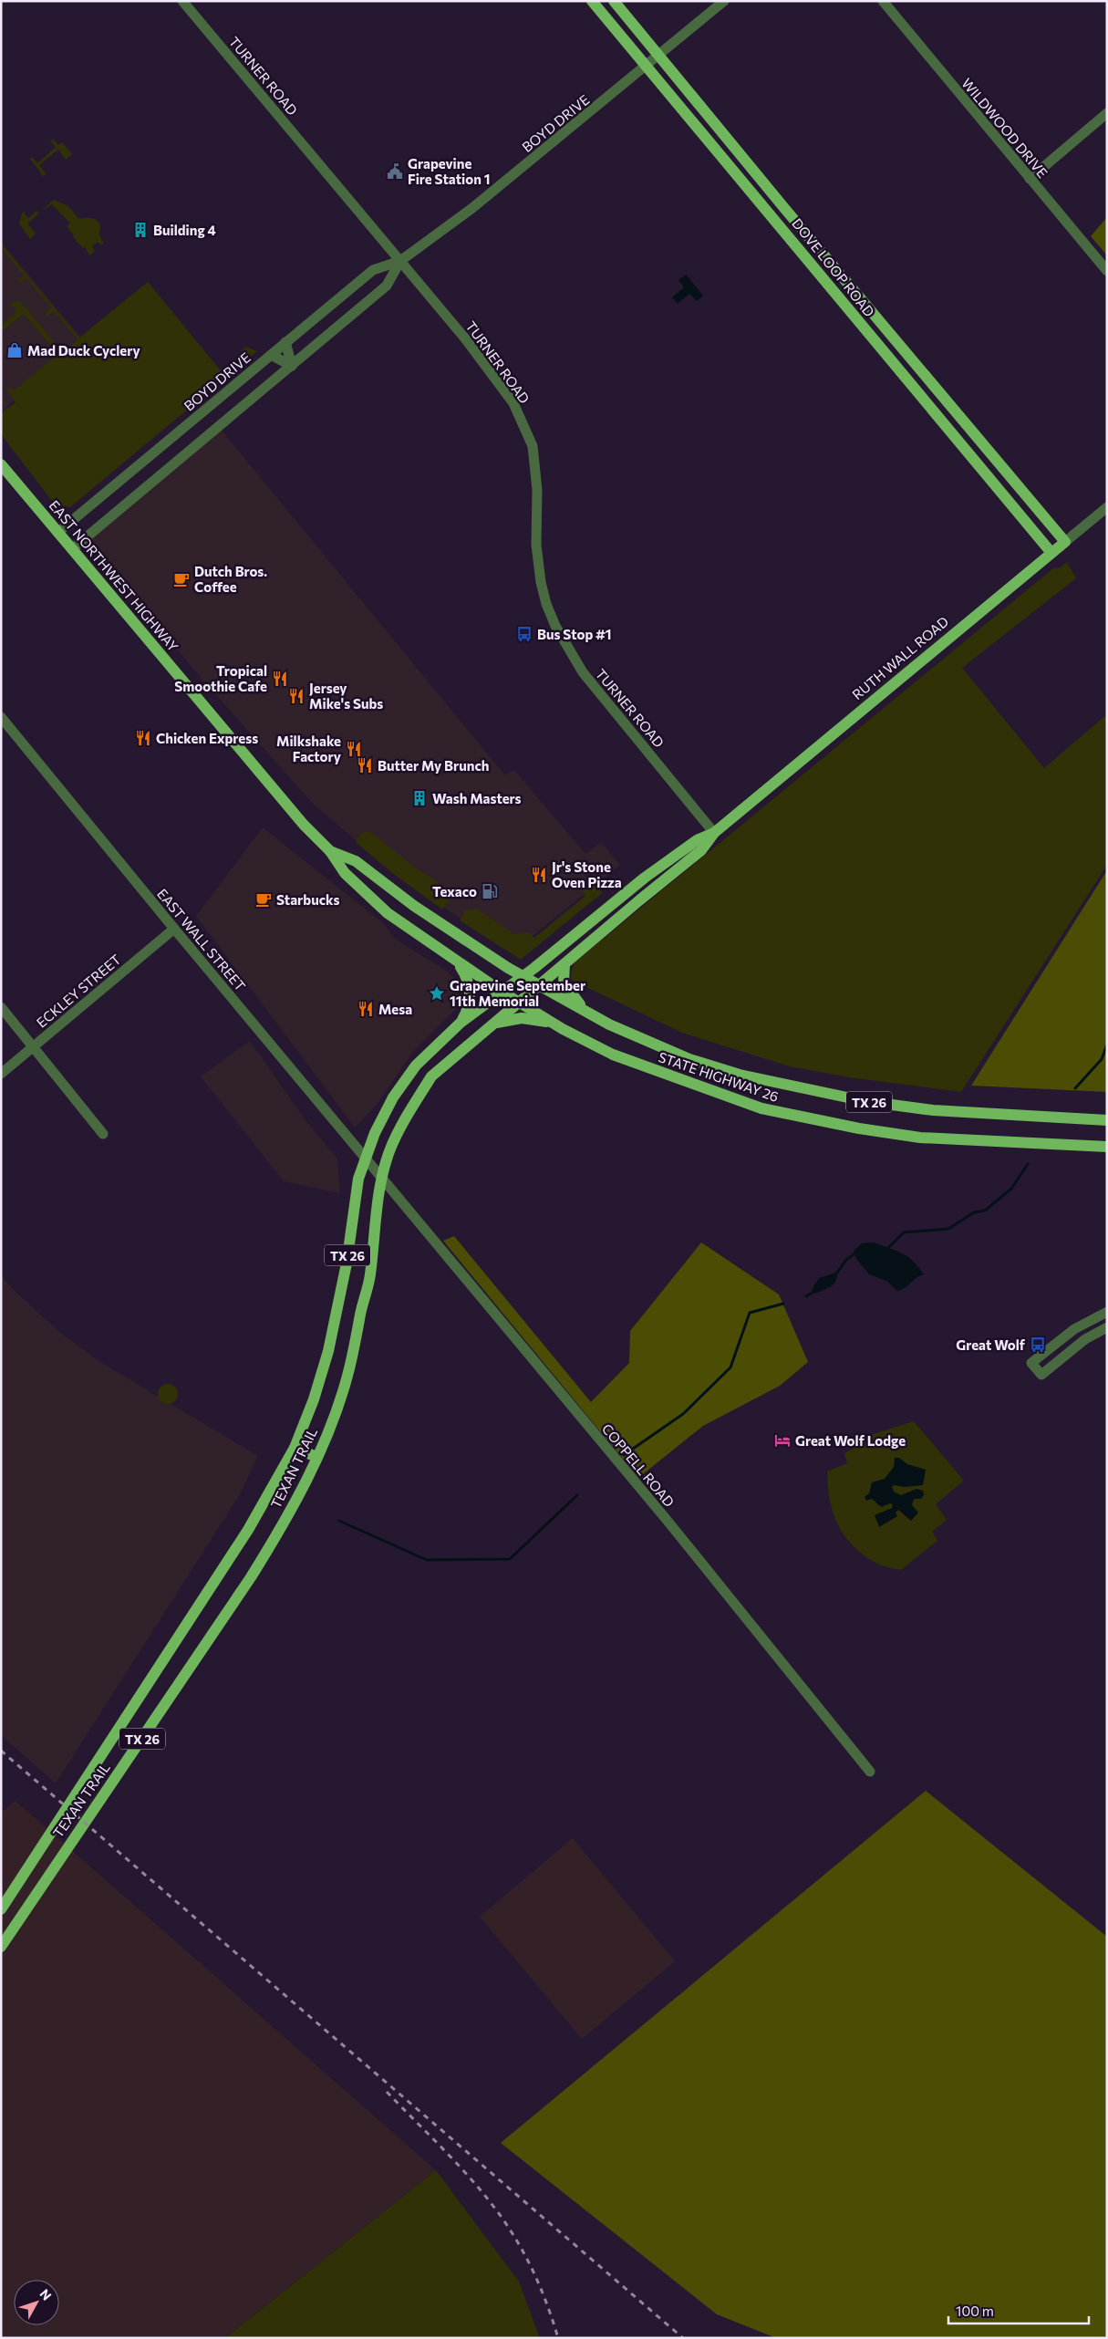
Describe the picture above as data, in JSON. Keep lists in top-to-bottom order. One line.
{"streets":{"main road":["DOVE LOOP ROAD","EAST NORTHWEST HIGHWAY","RUTH WALL ROAD","STATE HIGHWAY 26","TX 26","TEXAN TRAIL"],"street":["TURNER ROAD","BOYD DRIVE","WILDWOOD DRIVE","EAST WALL STREET","ECKLEY STREET","COPPELL ROAD"]},"crossings":[["TURNER ROAD","BOYD DRIVE"],["TURNER ROAD","RUTH WALL ROAD"],["BOYD DRIVE","DOVE LOOP ROAD"],["BOYD DRIVE","EAST NORTHWEST HIGHWAY"],["DOVE LOOP ROAD","RUTH WALL ROAD"],["EAST NORTHWEST HIGHWAY","RUTH WALL ROAD"],["EAST NORTHWEST HIGHWAY","STATE HIGHWAY 26"],["EAST NORTHWEST HIGHWAY","TEXAN TRAIL"],["RUTH WALL ROAD","STATE HIGHWAY 26"],["RUTH WALL ROAD","TEXAN TRAIL"],["EAST WALL STREET","ECKLEY STREET"],["EAST WALL STREET","COPPELL ROAD"],["EAST WALL STREET","TEXAN TRAIL"],["STATE HIGHWAY 26","TX 26"],["STATE HIGHWAY 26","TEXAN TRAIL"],["TX 26","TEXAN TRAIL"],["COPPELL ROAD","TEXAN TRAIL"]],"places":{"public building":["Grapevine Fire Station 1"],"building":["Building 4","Wash Masters"],"shop":["Mad Duck Cyclery"],"cafe":["Dutch Bros. Coffee","Starbucks"],"bus stop":["Bus Stop #1","Great Wolf"],"restaurant":["Tropical Smoothie Cafe","Jersey Mike's Subs","Chicken Express","Milkshake Factory","Butter My Brunch","Jr's Stone Oven Pizza","Mesa"],"fuel station":["Texaco"],"place":["Grapevine September 11th Memorial"],"hotel":["Great Wolf Lodge"]},"scale_bar":"100 m","north":"top right"}
